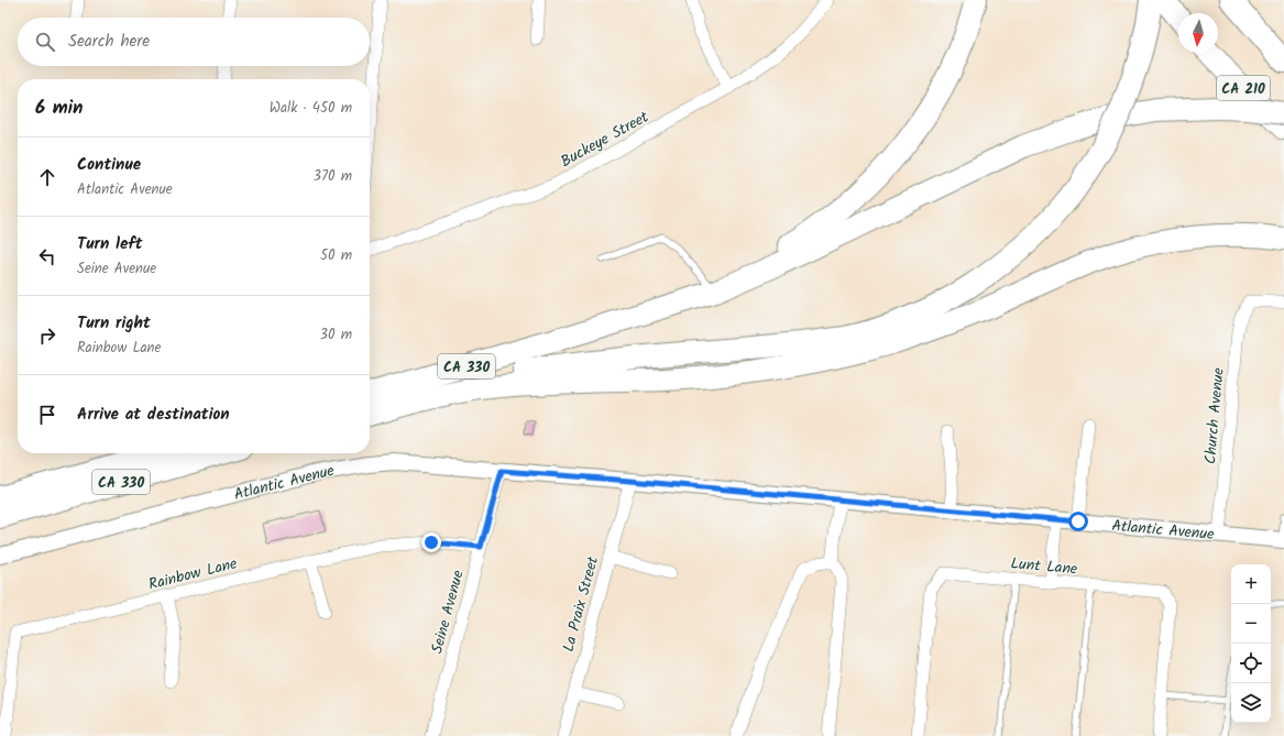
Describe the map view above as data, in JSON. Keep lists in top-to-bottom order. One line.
{"streets":{"highway":["CA 210","CA 330"],"street":["Buckeye Street","Church Avenue","Atlantic Avenue","Lunt Lane","Rainbow Lane","La Praix Street","Seine Avenue"]},"crossings":[["Church Avenue","Atlantic Avenue"],["Atlantic Avenue","La Praix Street"],["Atlantic Avenue","Seine Avenue"],["Rainbow Lane","Seine Avenue"]],"north":"bottom","page":{"search":"Search here","heading":["6 min","Walk · 450 m"],"list":[["Continue","Atlantic Avenue","370 m"],["Turn left","Seine Avenue","50 m"],["Turn right","Rainbow Lane","30 m"],"Arrive at destination"],"map_buttons":["+","−"]}}
